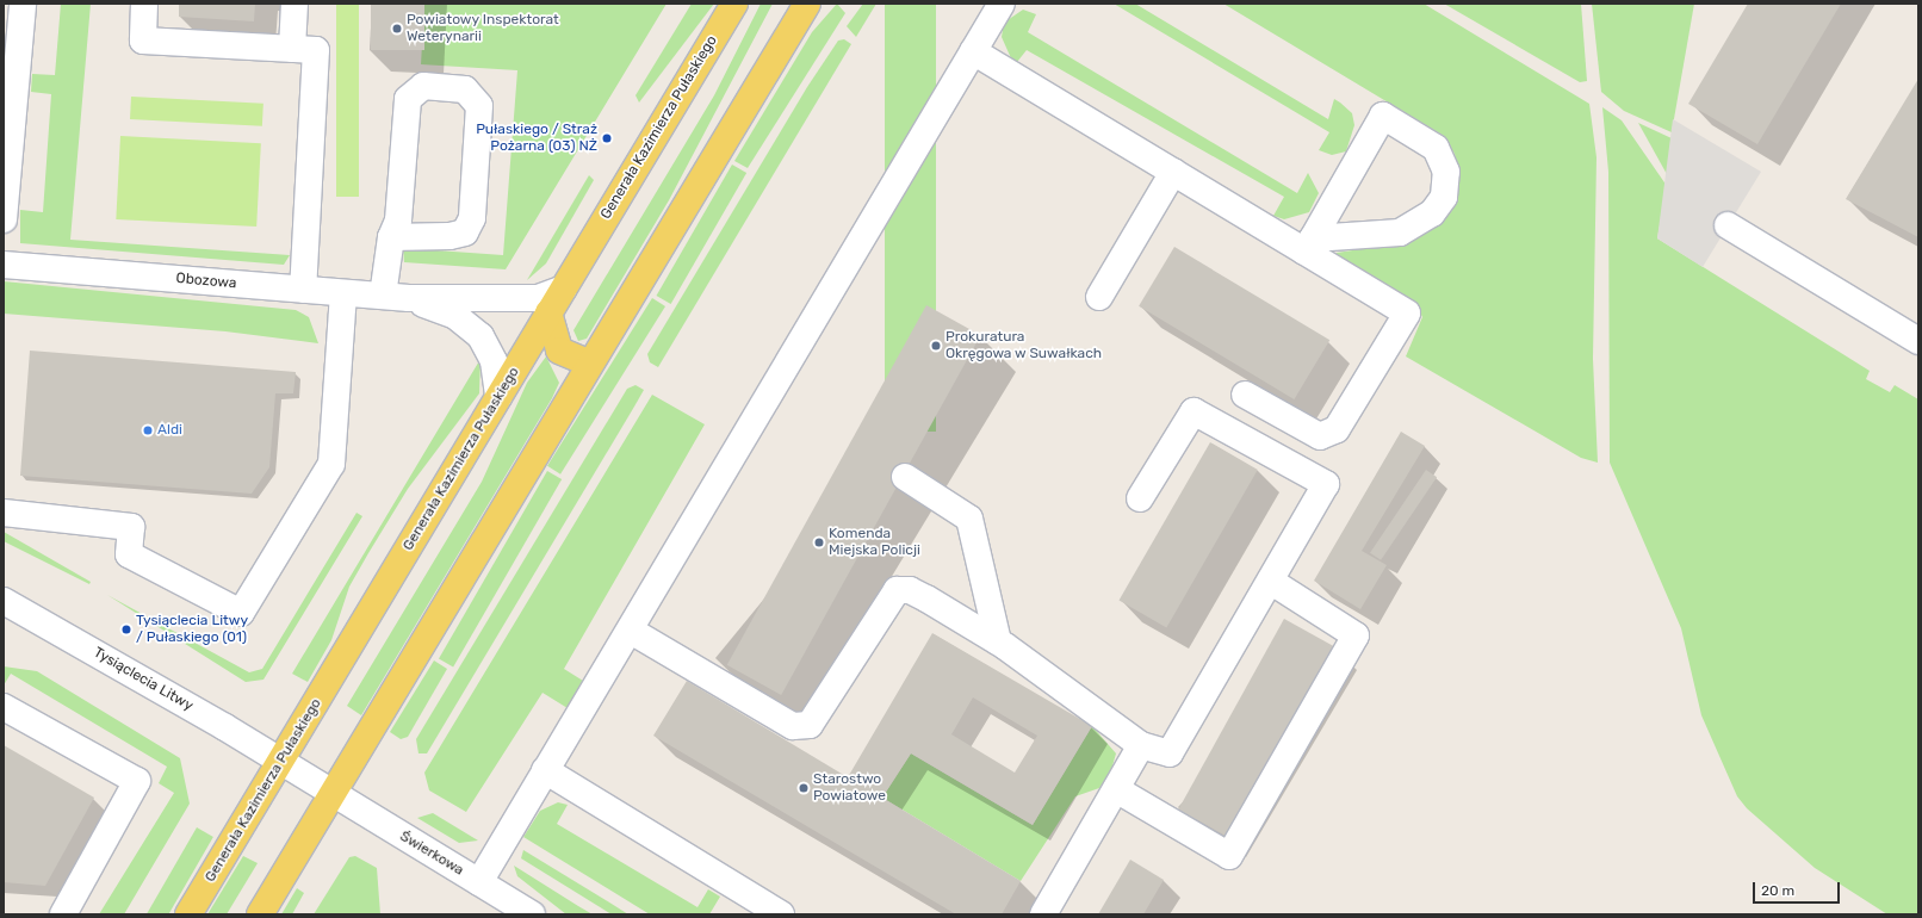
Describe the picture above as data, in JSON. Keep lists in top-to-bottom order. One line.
{"streets":{"main road":["Generała Kazimierza Pułaskiego"],"street":["Obozowa","Tysiąclecia Litwy","Świerkowa"]},"crossings":[["Generała Kazimierza Pułaskiego","Obozowa"],["Generała Kazimierza Pułaskiego","Tysiąclecia Litwy"],["Tysiąclecia Litwy","Świerkowa"]],"places":["Powiatowy Inspektorat Weterynarii","Pułaskiego / Straż Pożarna (03) NŻ","Prokuratura Okręgowa w Suwałkach","Aldi","Komenda Miejska Policji","Tysiąclecia Litwy / Pułaskiego (01)","Starostwo Powiatowe"],"scale_bar":"20 m"}
